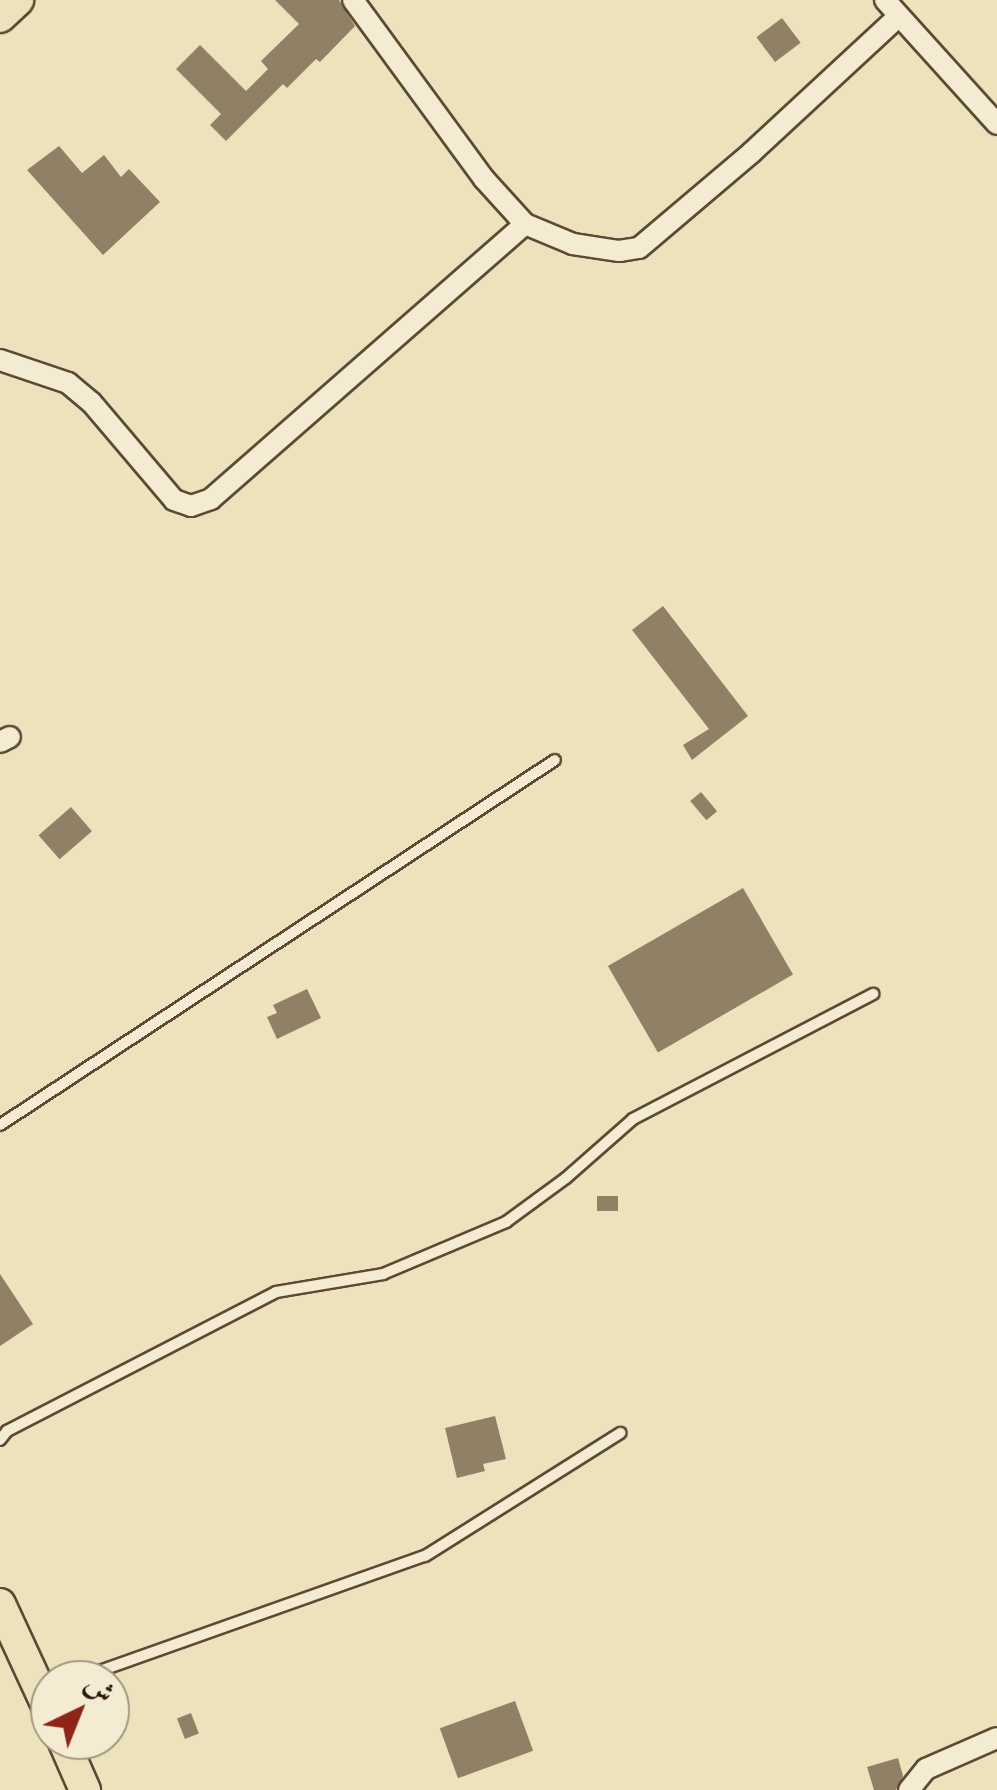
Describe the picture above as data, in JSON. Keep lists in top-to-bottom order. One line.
{"north":"top right"}
